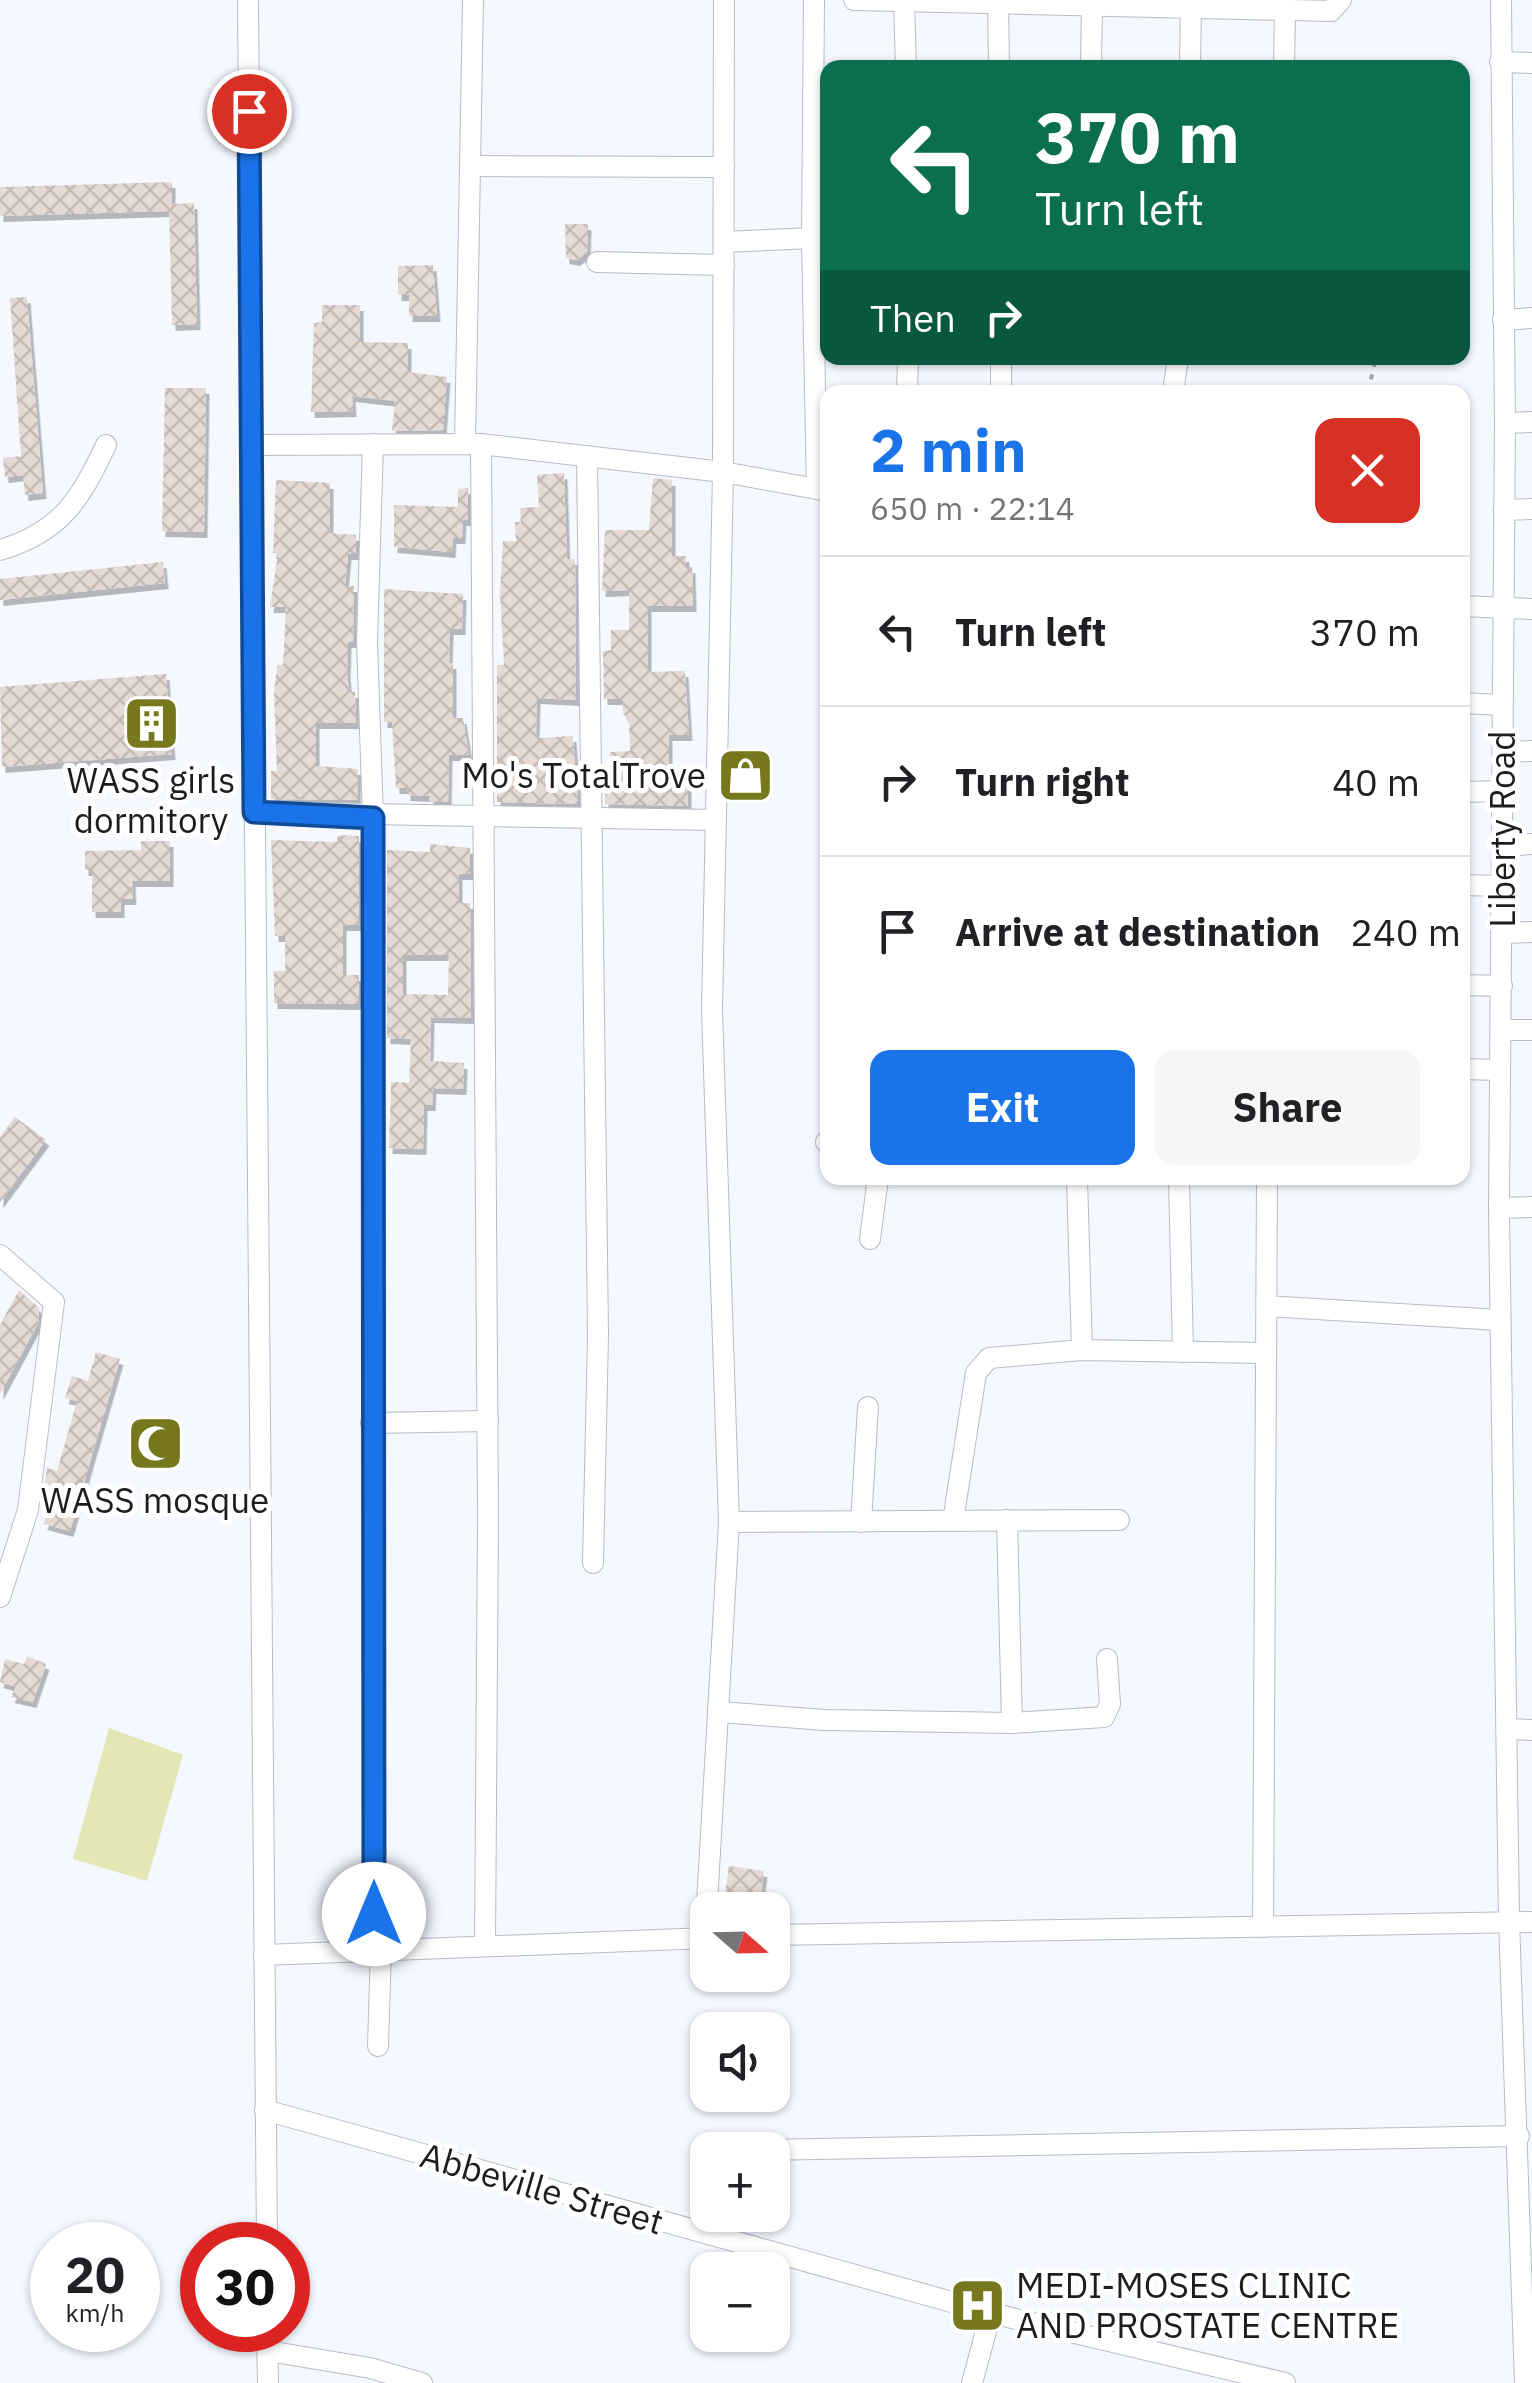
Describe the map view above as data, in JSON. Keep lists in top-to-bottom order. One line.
{"streets":{"street":["Liberty Road","Abbeville Street"]},"places":{"building":["WASS girls dormitory"],"shop":["Mo's TotalTrove"],"mosque":["WASS mosque"],"hospital":["MEDI-MOSES CLINIC AND PROSTATE CENTRE"]},"north":"right","page":{"turn":["370 m","Turn left"],"then":"Then","heading":["2 min","650 m · 22:14"],"list":[{"name":"Turn left","value":"370 m"},{"name":"Turn right","value":"40 m"},{"name":"Arrive at destination","value":"240 m"}],"buttons":["Exit","Share"],"map_buttons":["+","−"],"speed":"20 km/h","limit":"30"}}
